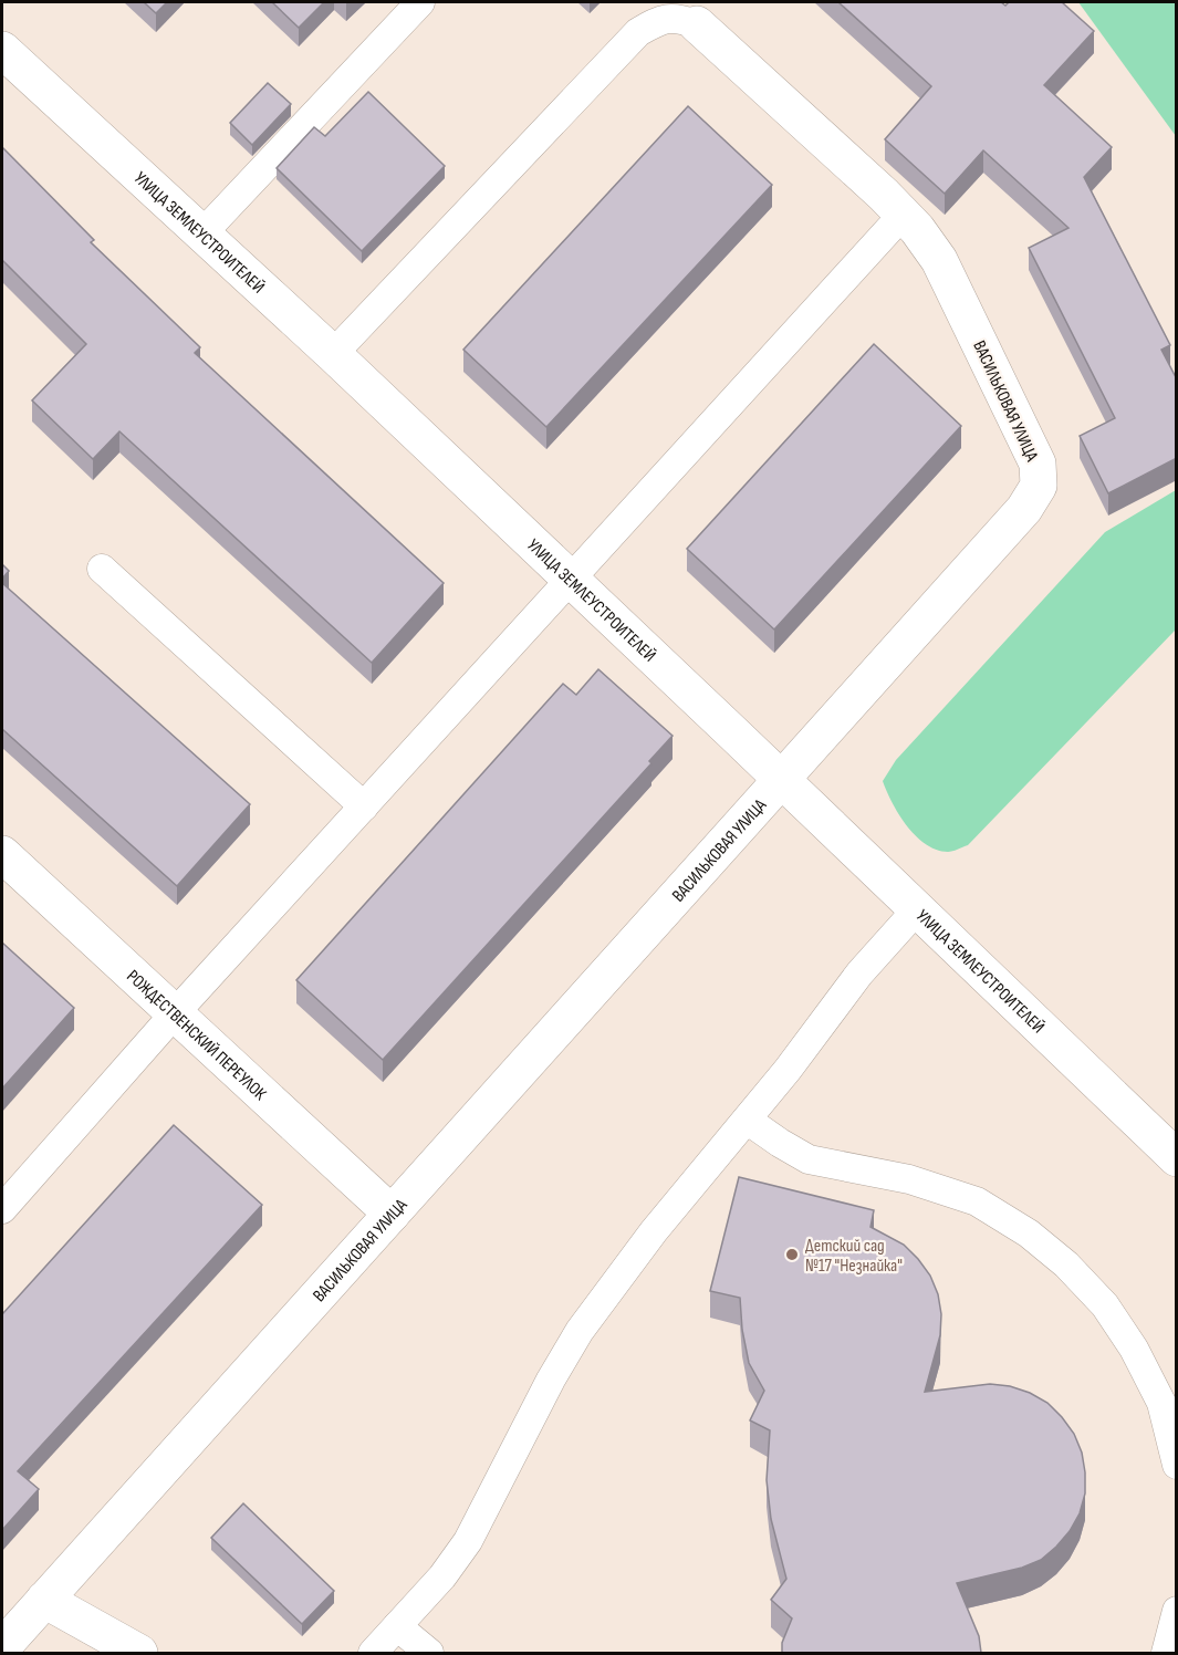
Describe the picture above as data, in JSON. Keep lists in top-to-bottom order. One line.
{"streets":{"street":["УЛИЦА ЗЕМЛЕУСТРОИТЕЛЕЙ","ВАСИЛЬКОВАЯ УЛИЦА","РОЖДЕСТВЕНСКИЙ ПЕРЕУЛОК"]},"crossings":[["УЛИЦА ЗЕМЛЕУСТРОИТЕЛЕЙ","ВАСИЛЬКОВАЯ УЛИЦА"],["ВАСИЛЬКОВАЯ УЛИЦА","РОЖДЕСТВЕНСКИЙ ПЕРЕУЛОК"]],"places":["Детский сад №17 \"Незнайка\""]}
